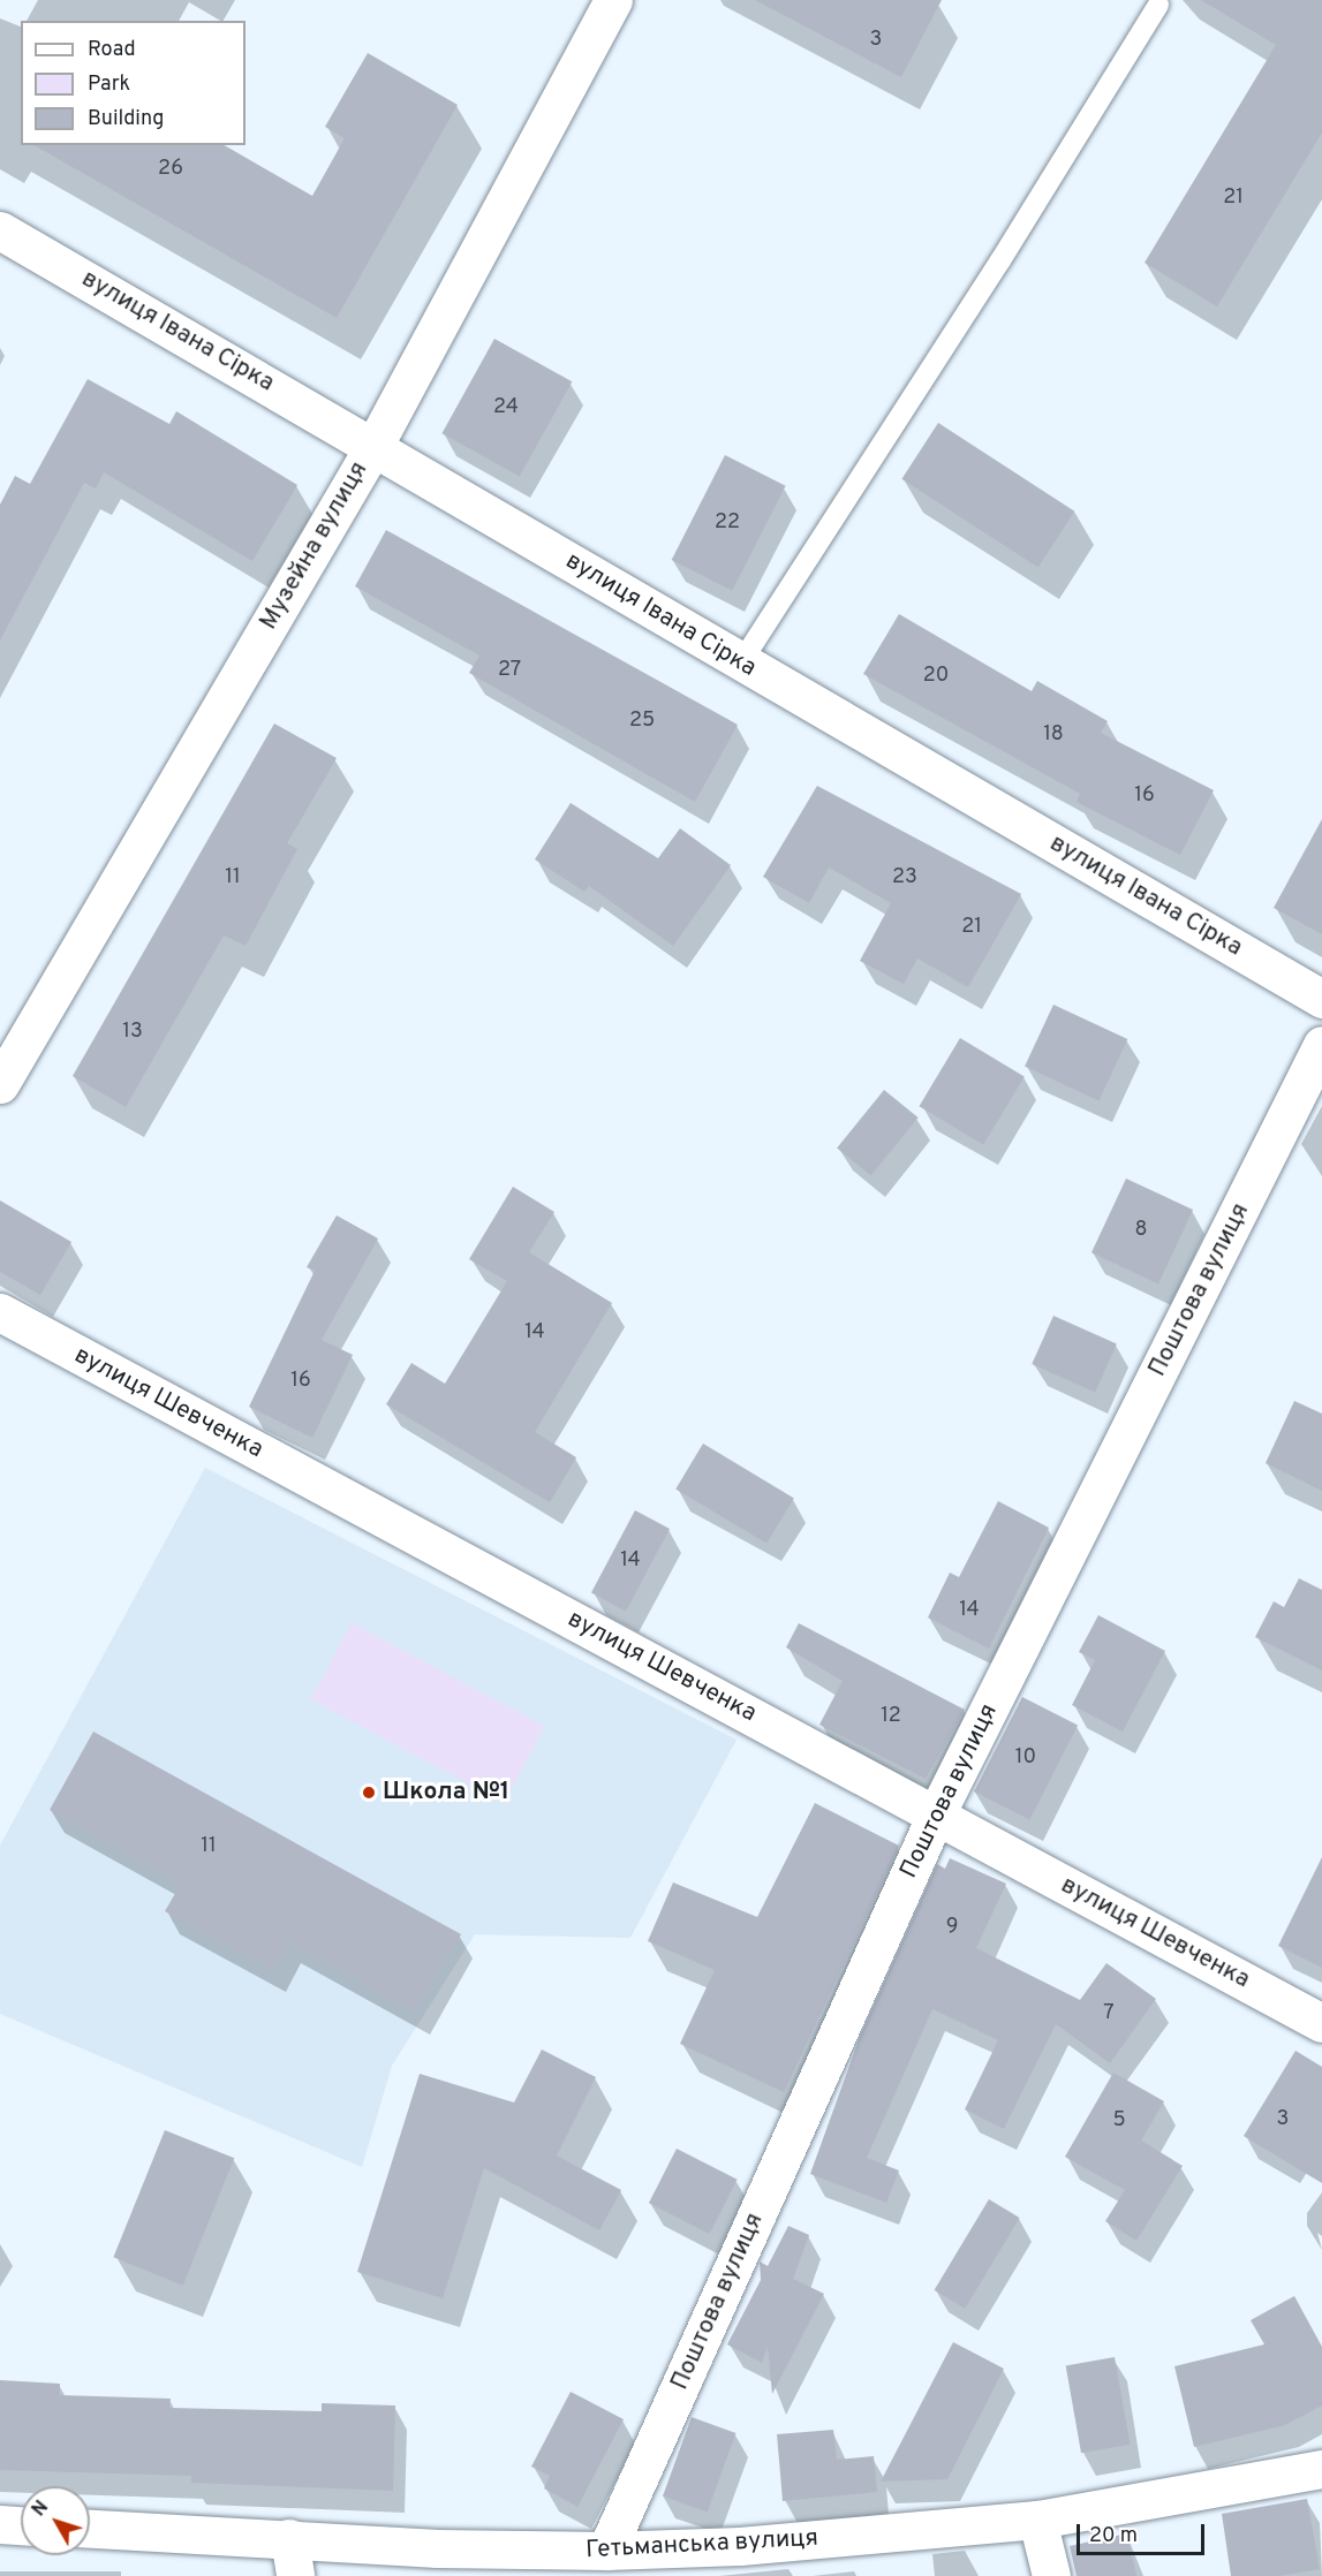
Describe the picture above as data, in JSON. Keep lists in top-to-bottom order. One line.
{"streets":{"street":["вулиця Івана Сірка","Музейна вулиця","Поштова вулиця","вулиця Шевченка","Гетьманська вулиця"]},"crossings":[["вулиця Івана Сірка","Музейна вулиця"],["Поштова вулиця","вулиця Шевченка"],["Поштова вулиця","Гетьманська вулиця"]],"places":["Школа №1"],"house_numbers":["3","26","21","24","22","27","20","25","18","16","11","23","21","13","8","14","16","14","14","12","10","11","9","7","3","5"],"legend":["Road","Park","Building"],"scale_bar":"20 m","north":"top left"}
